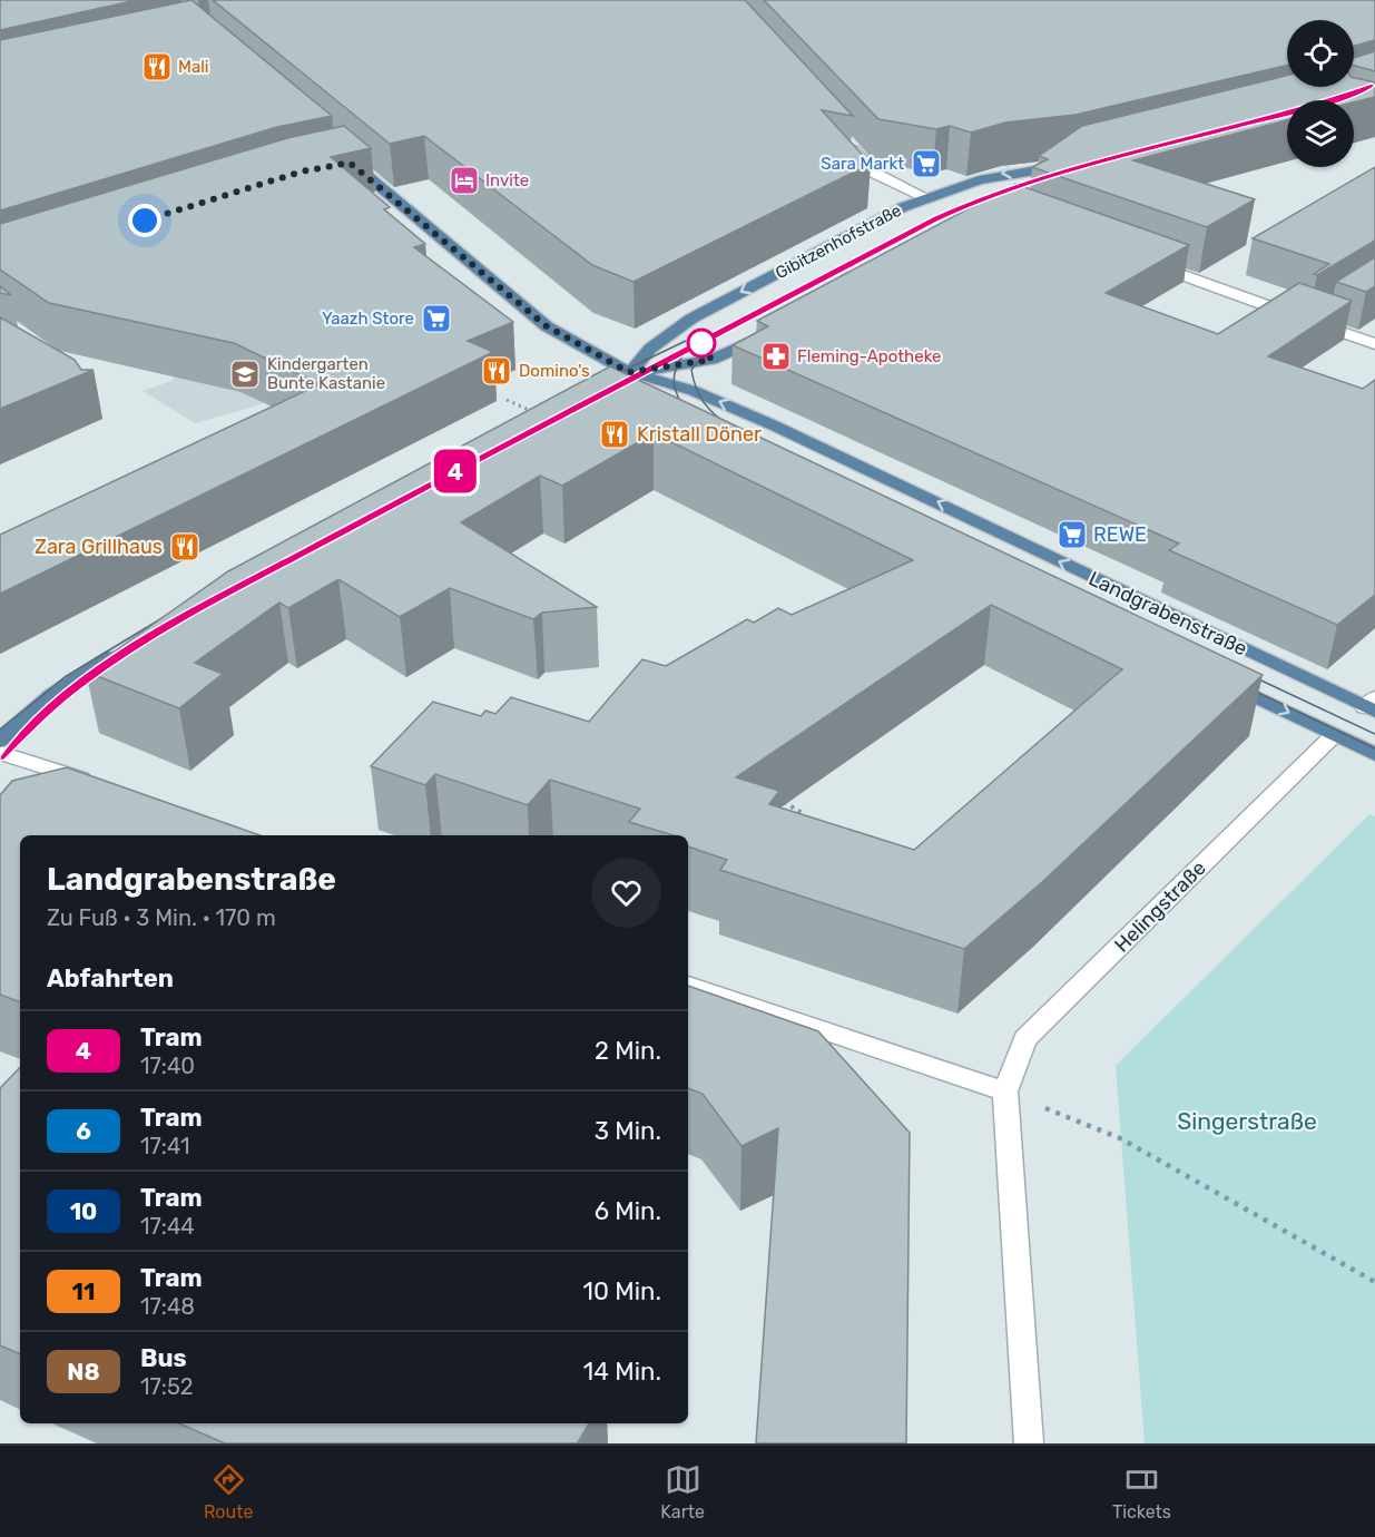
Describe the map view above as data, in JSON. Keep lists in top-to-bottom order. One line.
{"streets":{"main road":["Gibitzenhofstraße","Landgrabenstraße"],"street":["Helingstraße"]},"crossings":[["Gibitzenhofstraße","Landgrabenstraße"],["Landgrabenstraße","Helingstraße"]],"one_way":["Gibitzenhofstraße"],"parks":["Singerstraße"],"places":{"restaurant":["Mali","Domino's","Kristall Döner","Zara Grillhaus"],"supermarket":["Sara Markt","Yaazh Store","REWE"],"hotel":["Invite"],"pharmacy":["Fleming-Apotheke"],"school or university":["Kindergarten Bunte Kastanie"]},"lines":["tram line 4"],"page":{"on_map":"4","heading":[["Landgrabenstraße","Zu Fuß · 3 Min. · 170 m"],"Abfahrten"],"list":[{"mark":"4","name":"Tram","note":"17:40","value":"2 Min."},{"mark":"6","name":"Tram","note":"17:41","value":"3 Min."},{"mark":"10","name":"Tram","note":"17:44","value":"6 Min."},{"mark":"11","name":"Tram","note":"17:48","value":"10 Min."},{"mark":"N8","name":"Bus","note":"17:52","value":"14 Min."}],"tabs":["Route","Karte","Tickets"]}}
